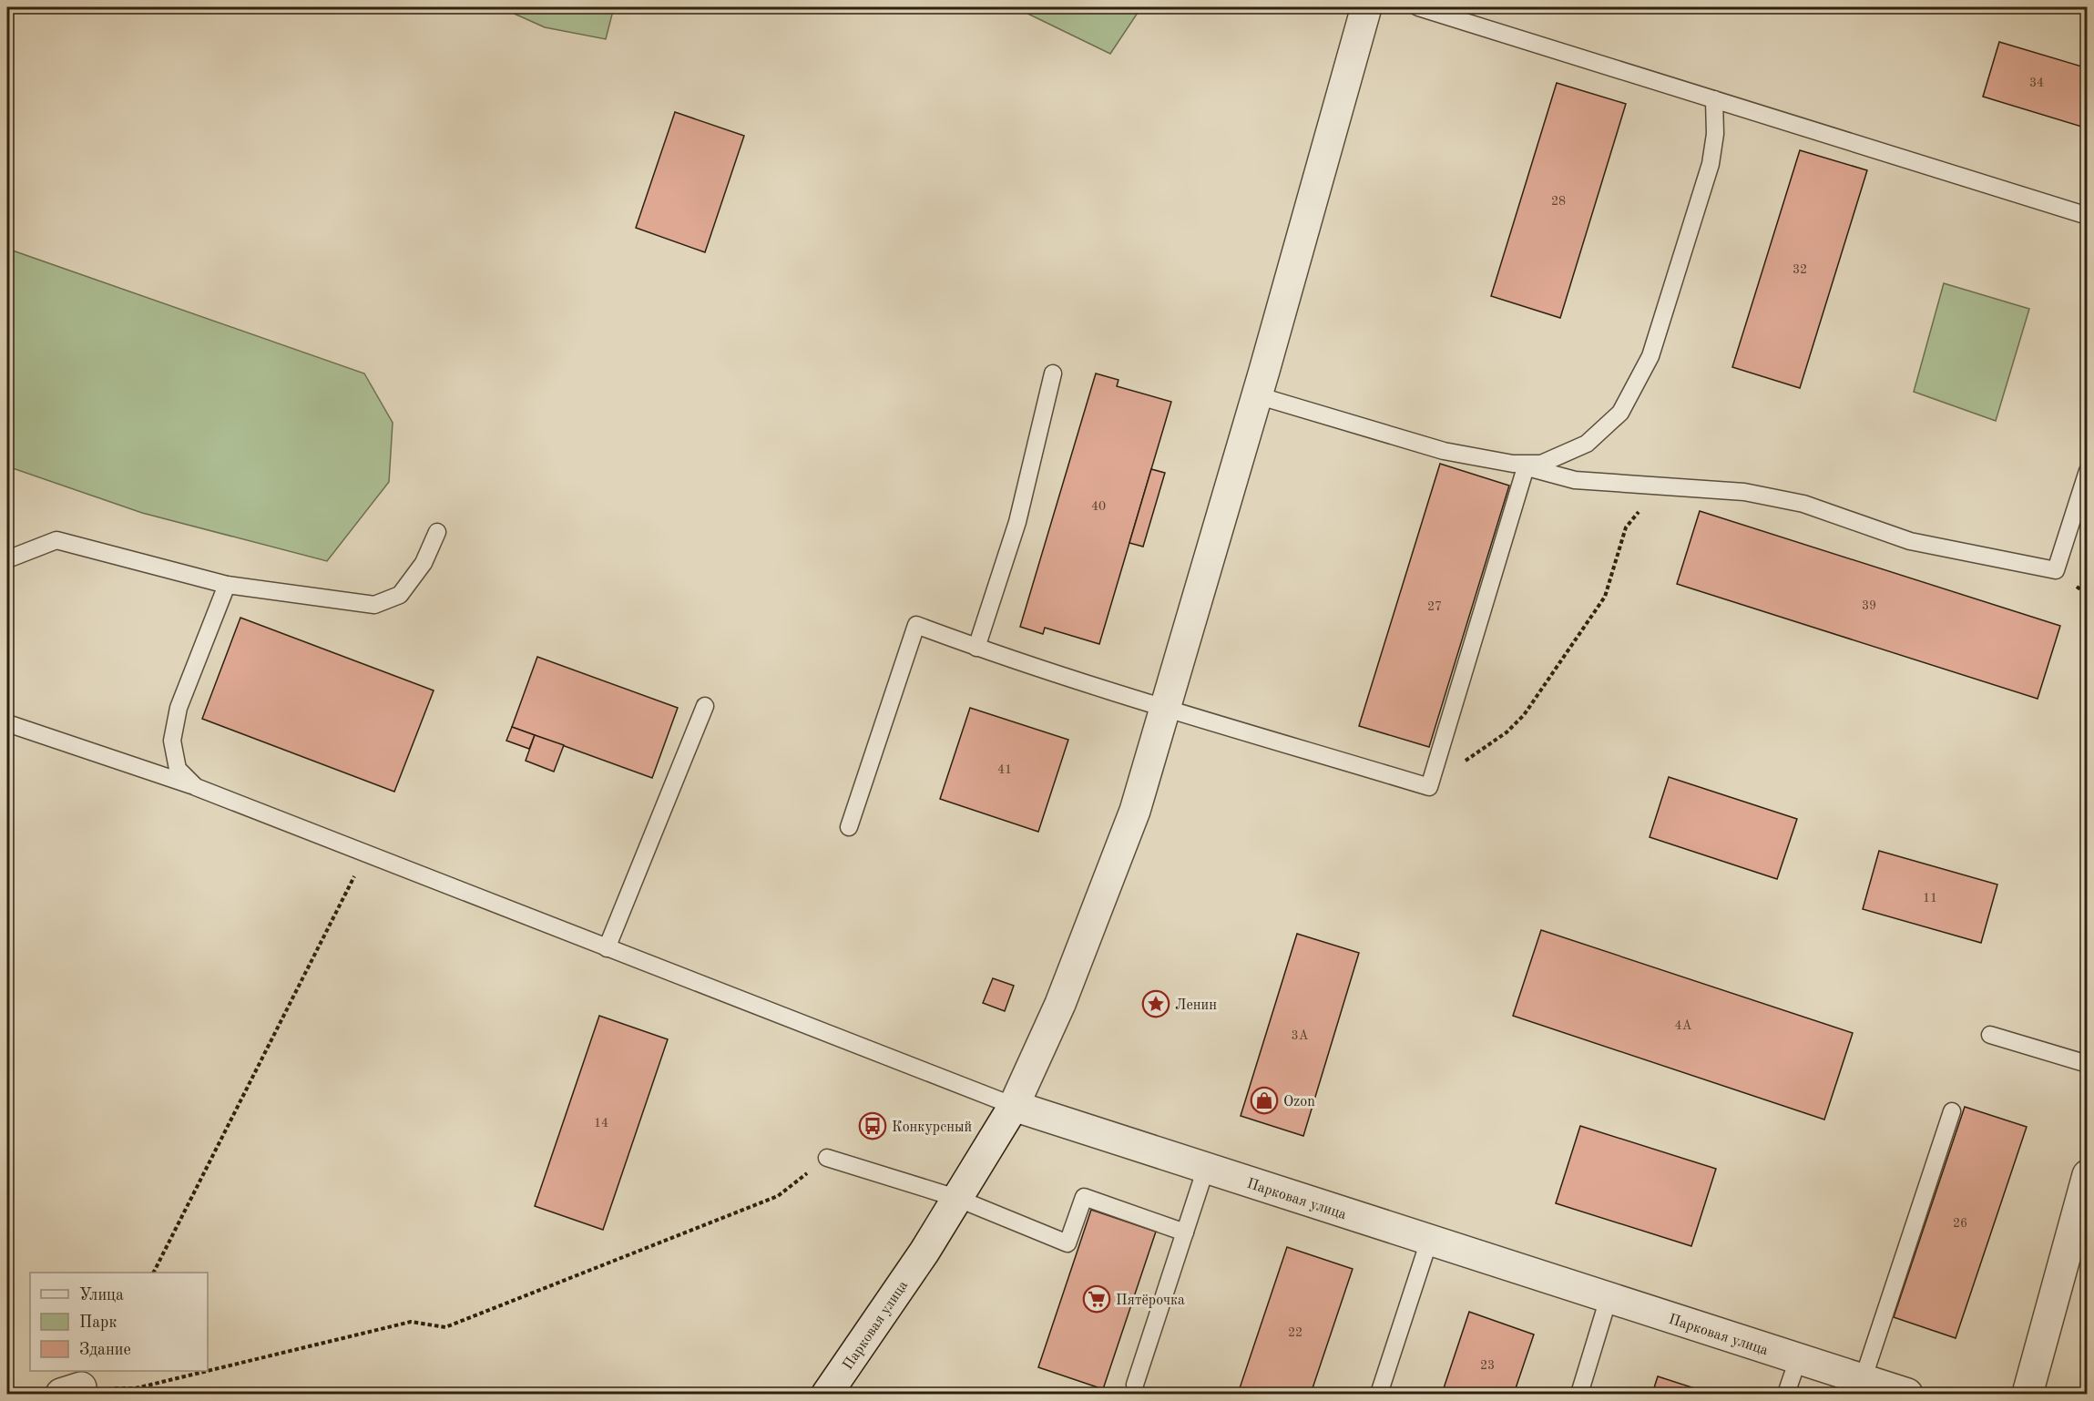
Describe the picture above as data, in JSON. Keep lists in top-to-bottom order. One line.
{"streets":{"street":["Парковая улица"]},"places":{"place":["Ленин"],"shop":["Ozon"],"bus stop":["Конкурсный"],"supermarket":["Пятёрочка"]},"house_numbers":["34","28","32","40","39","27","41","11","4А","3А","14","26","22","23"],"legend":["Улица","Парк","Здание"]}
